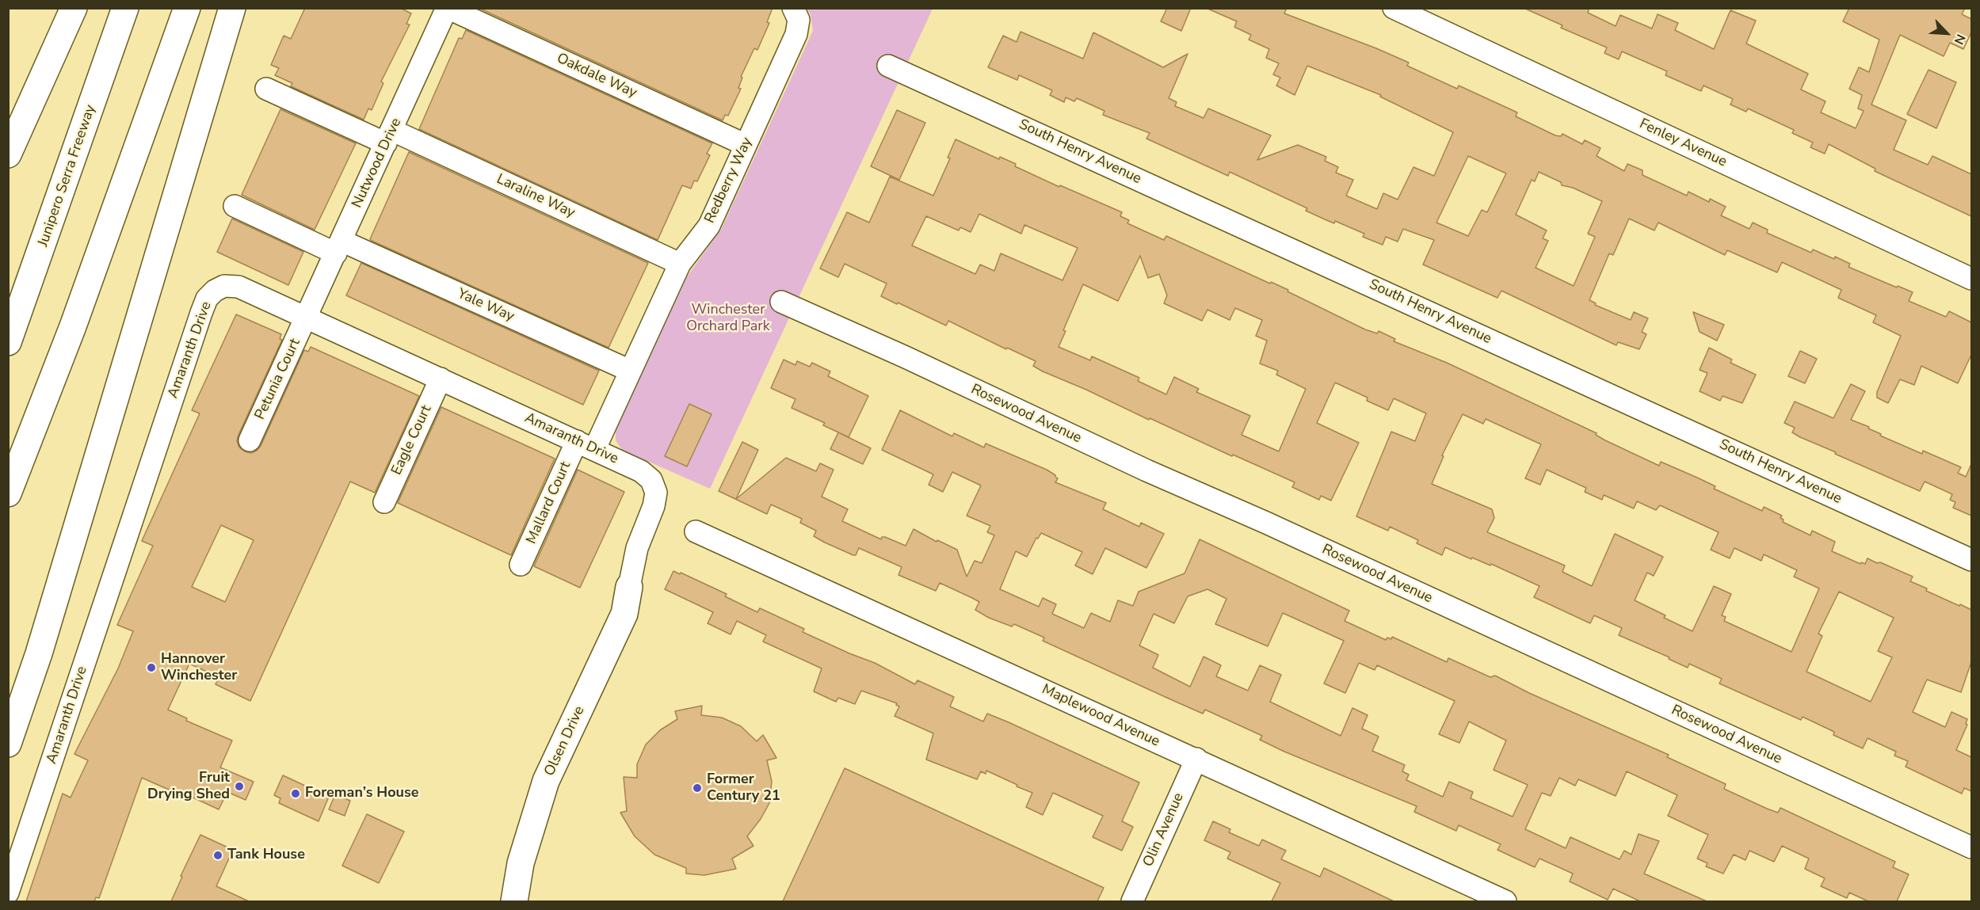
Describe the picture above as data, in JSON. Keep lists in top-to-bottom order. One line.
{"streets":{"main road":["Junipero Serra Freeway","Olsen Drive"],"street":["Oakdale Way","Fenley Avenue","South Henry Avenue","Nutwood Drive","Redberry Way","Laraline Way","Yale Way","Amaranth Drive","Petunia Court","Rosewood Avenue","Eagle Court","Mallard Court","Maplewood Avenue","Olin Avenue"]},"crossings":[["Oakdale Way","Nutwood Drive"],["Oakdale Way","Redberry Way"],["Nutwood Drive","Laraline Way"],["Nutwood Drive","Yale Way"],["Nutwood Drive","Amaranth Drive"],["Nutwood Drive","Petunia Court"],["Redberry Way","Laraline Way"],["Redberry Way","Yale Way"],["Redberry Way","Amaranth Drive"],["Redberry Way","Mallard Court"],["Amaranth Drive","Petunia Court"],["Amaranth Drive","Eagle Court"],["Amaranth Drive","Mallard Court"],["Amaranth Drive","Olsen Drive"],["Maplewood Avenue","Olin Avenue"]],"parks":["Winchester Orchard Park"],"places":["Hannover Winchester","Fruit Drying Shed","Former Century 21","Foreman’s House","Tank House"],"north":"bottom right"}
